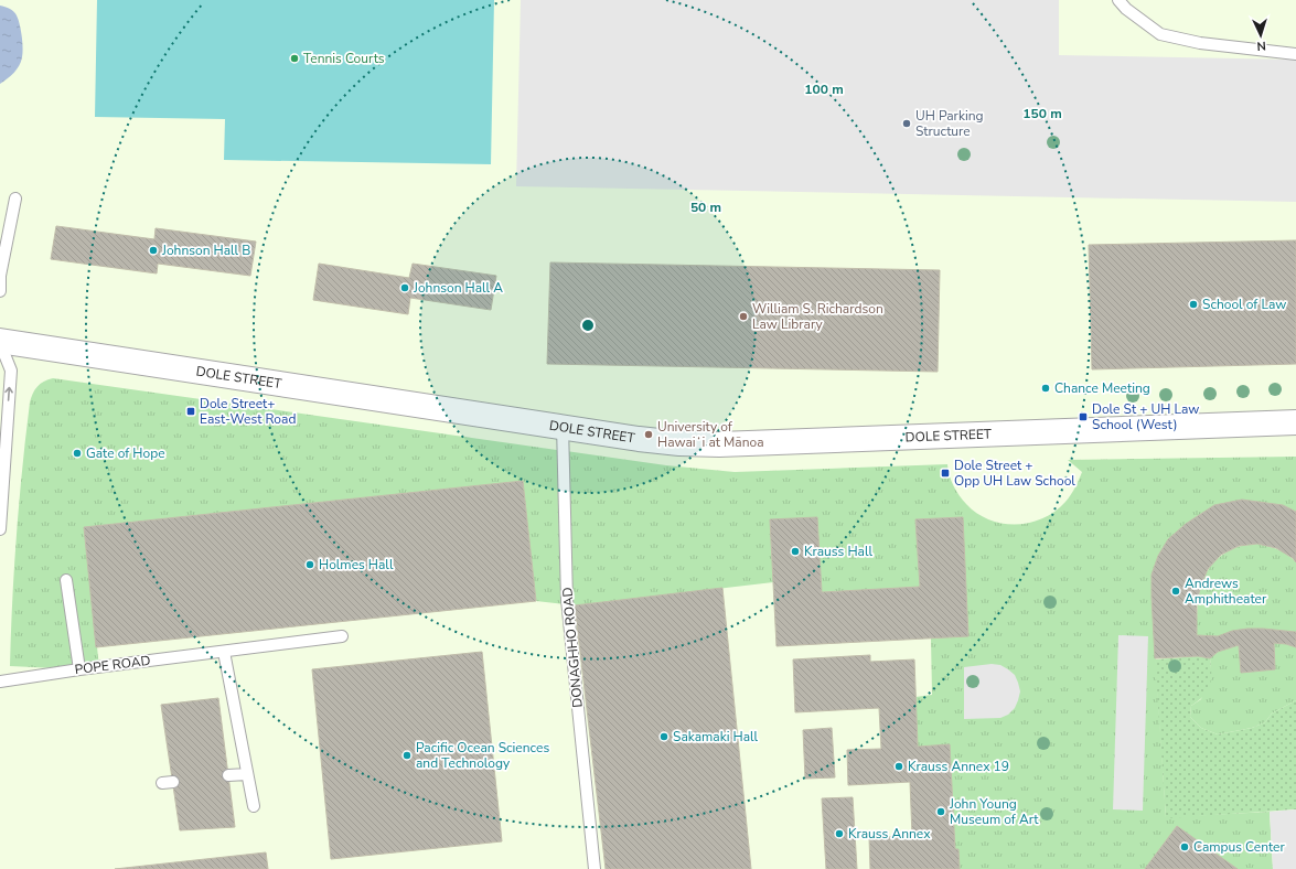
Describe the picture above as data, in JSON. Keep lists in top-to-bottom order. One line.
{"streets":{"street":["DOLE STREET"],"lane":["DONAGHHO ROAD","POPE ROAD"]},"crossings":[["DOLE STREET","DONAGHHO ROAD"]],"places":{"other":["Tennis Courts","UH Parking Structure","Johnson Hall B","Johnson Hall A","School of Law","William S. Richardson Law Library","Chance Meeting","University of Hawaiʻi at Mānoa","Gate of Hope","Krauss Hall","Holmes Hall","Andrews Amphitheater","Sakamaki Hall","Pacific Ocean Sciences and Technology","Krauss Annex 19","John Young Museum of Art","Krauss Annex","Campus Center"],"transit":["Dole Street+ East-West Road","Dole St + UH Law School (West)","Dole Street + Opp UH Law School"]},"north":"bottom","rings":["100 m","150 m","50 m"]}
